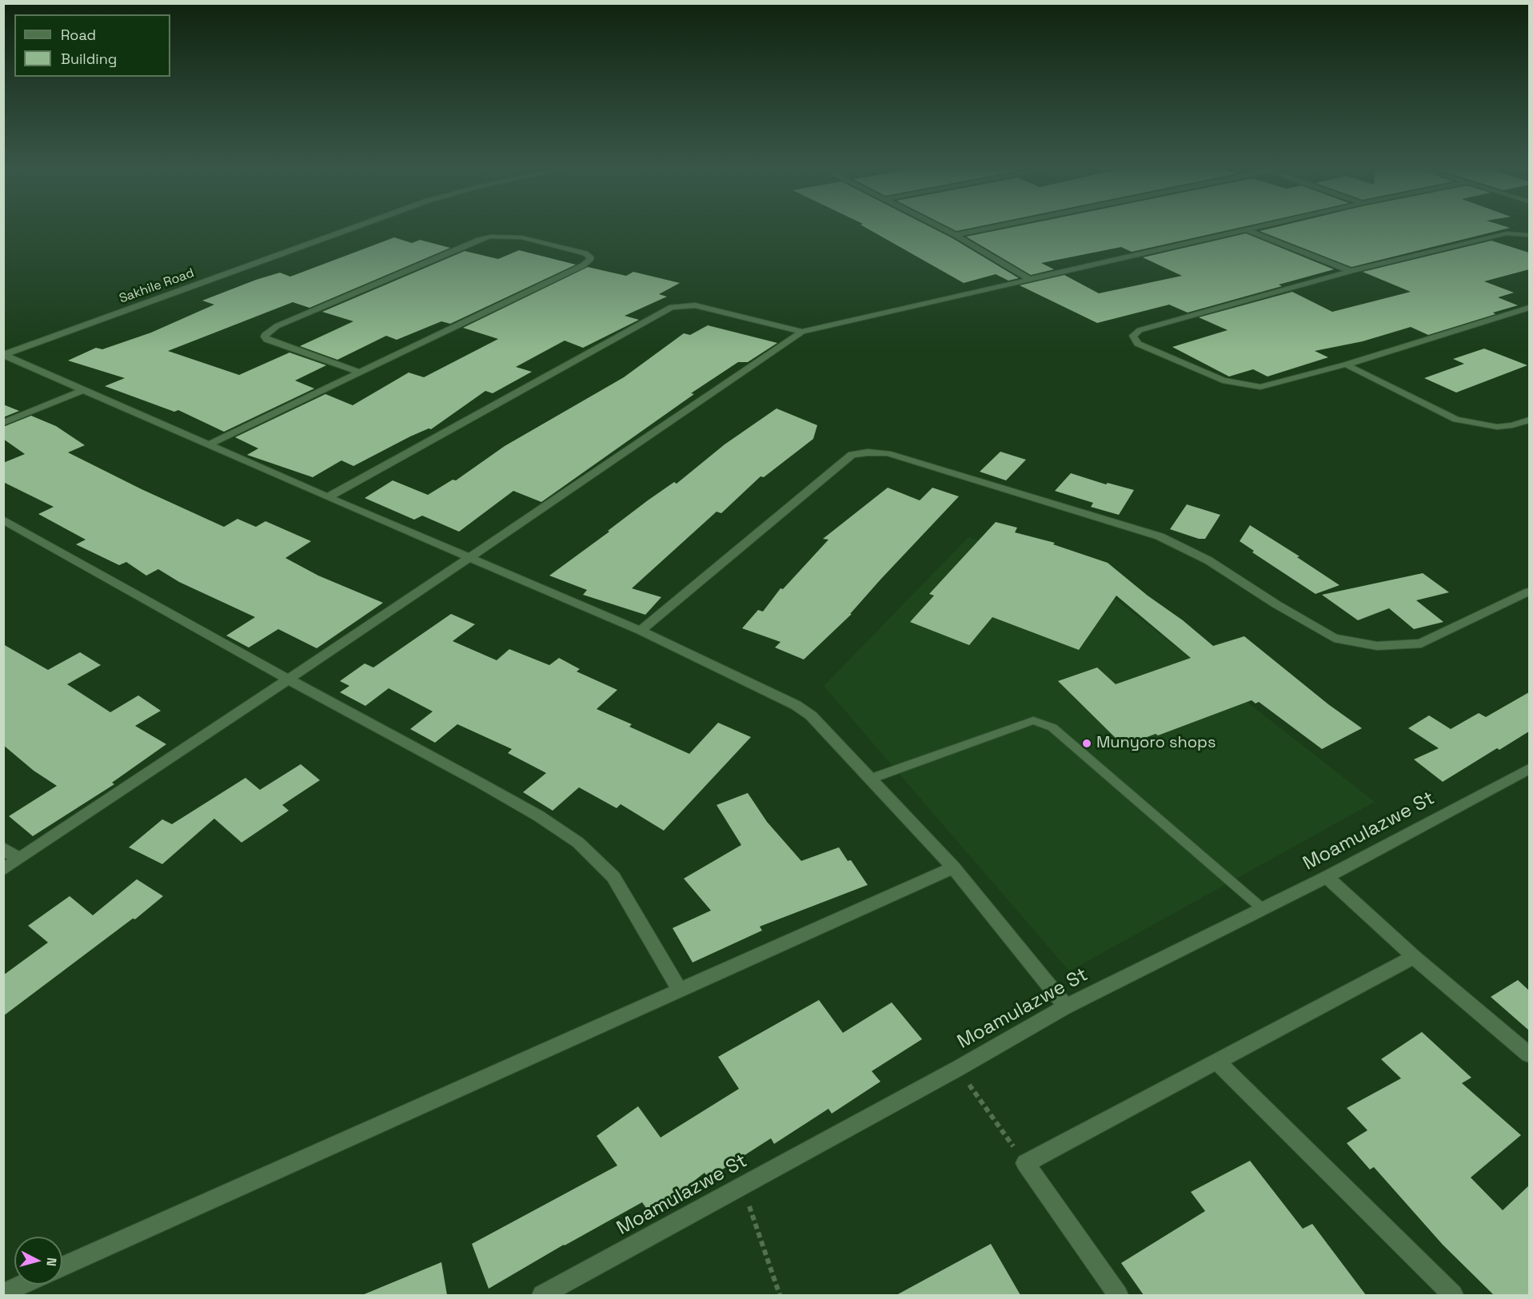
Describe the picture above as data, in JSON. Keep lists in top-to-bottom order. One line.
{"streets":{"street":["Sakhile Road","Moamulazwe St"]},"places":["Munyoro shops"],"legend":["Road","Building"],"north":"right"}
